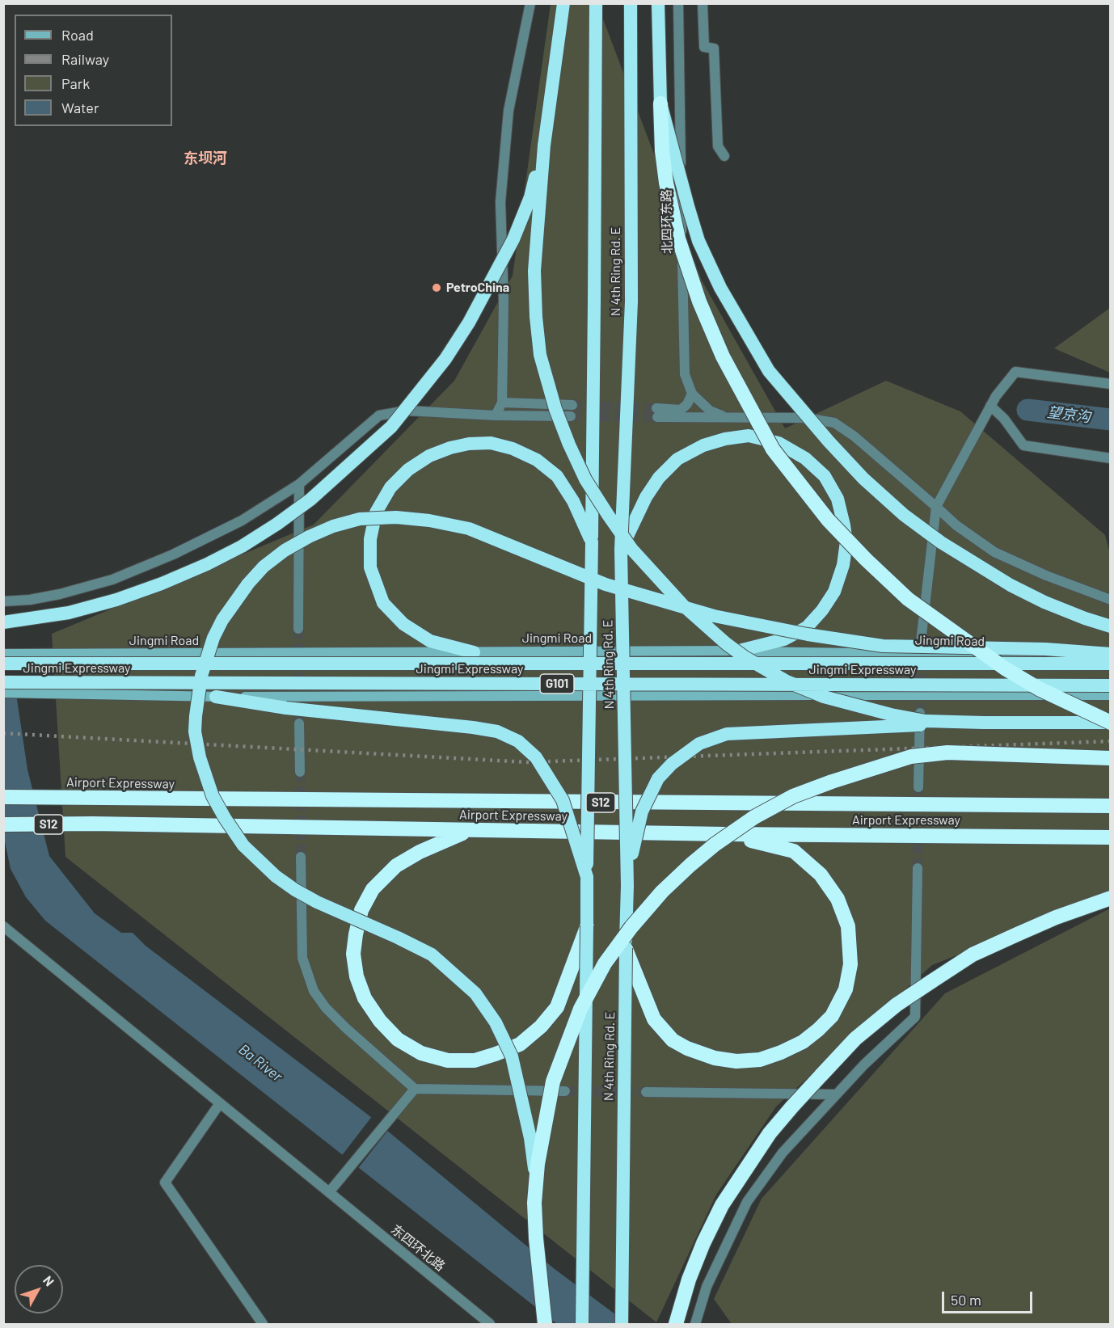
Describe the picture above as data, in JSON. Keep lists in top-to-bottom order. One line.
{"streets":{"highway":["N 4th Ring Rd. E","Jingmi Expressway","G101","Airport Expressway","S12"],"main road":["Jingmi Road"],"street":["北四环东路","东四环北路"]},"districts":["东坝河"],"water":["望京沟","Ba River"],"places":["PetroChina"],"legend":["Road","Railway","Park","Water"],"scale_bar":"50 m","north":"top right"}
